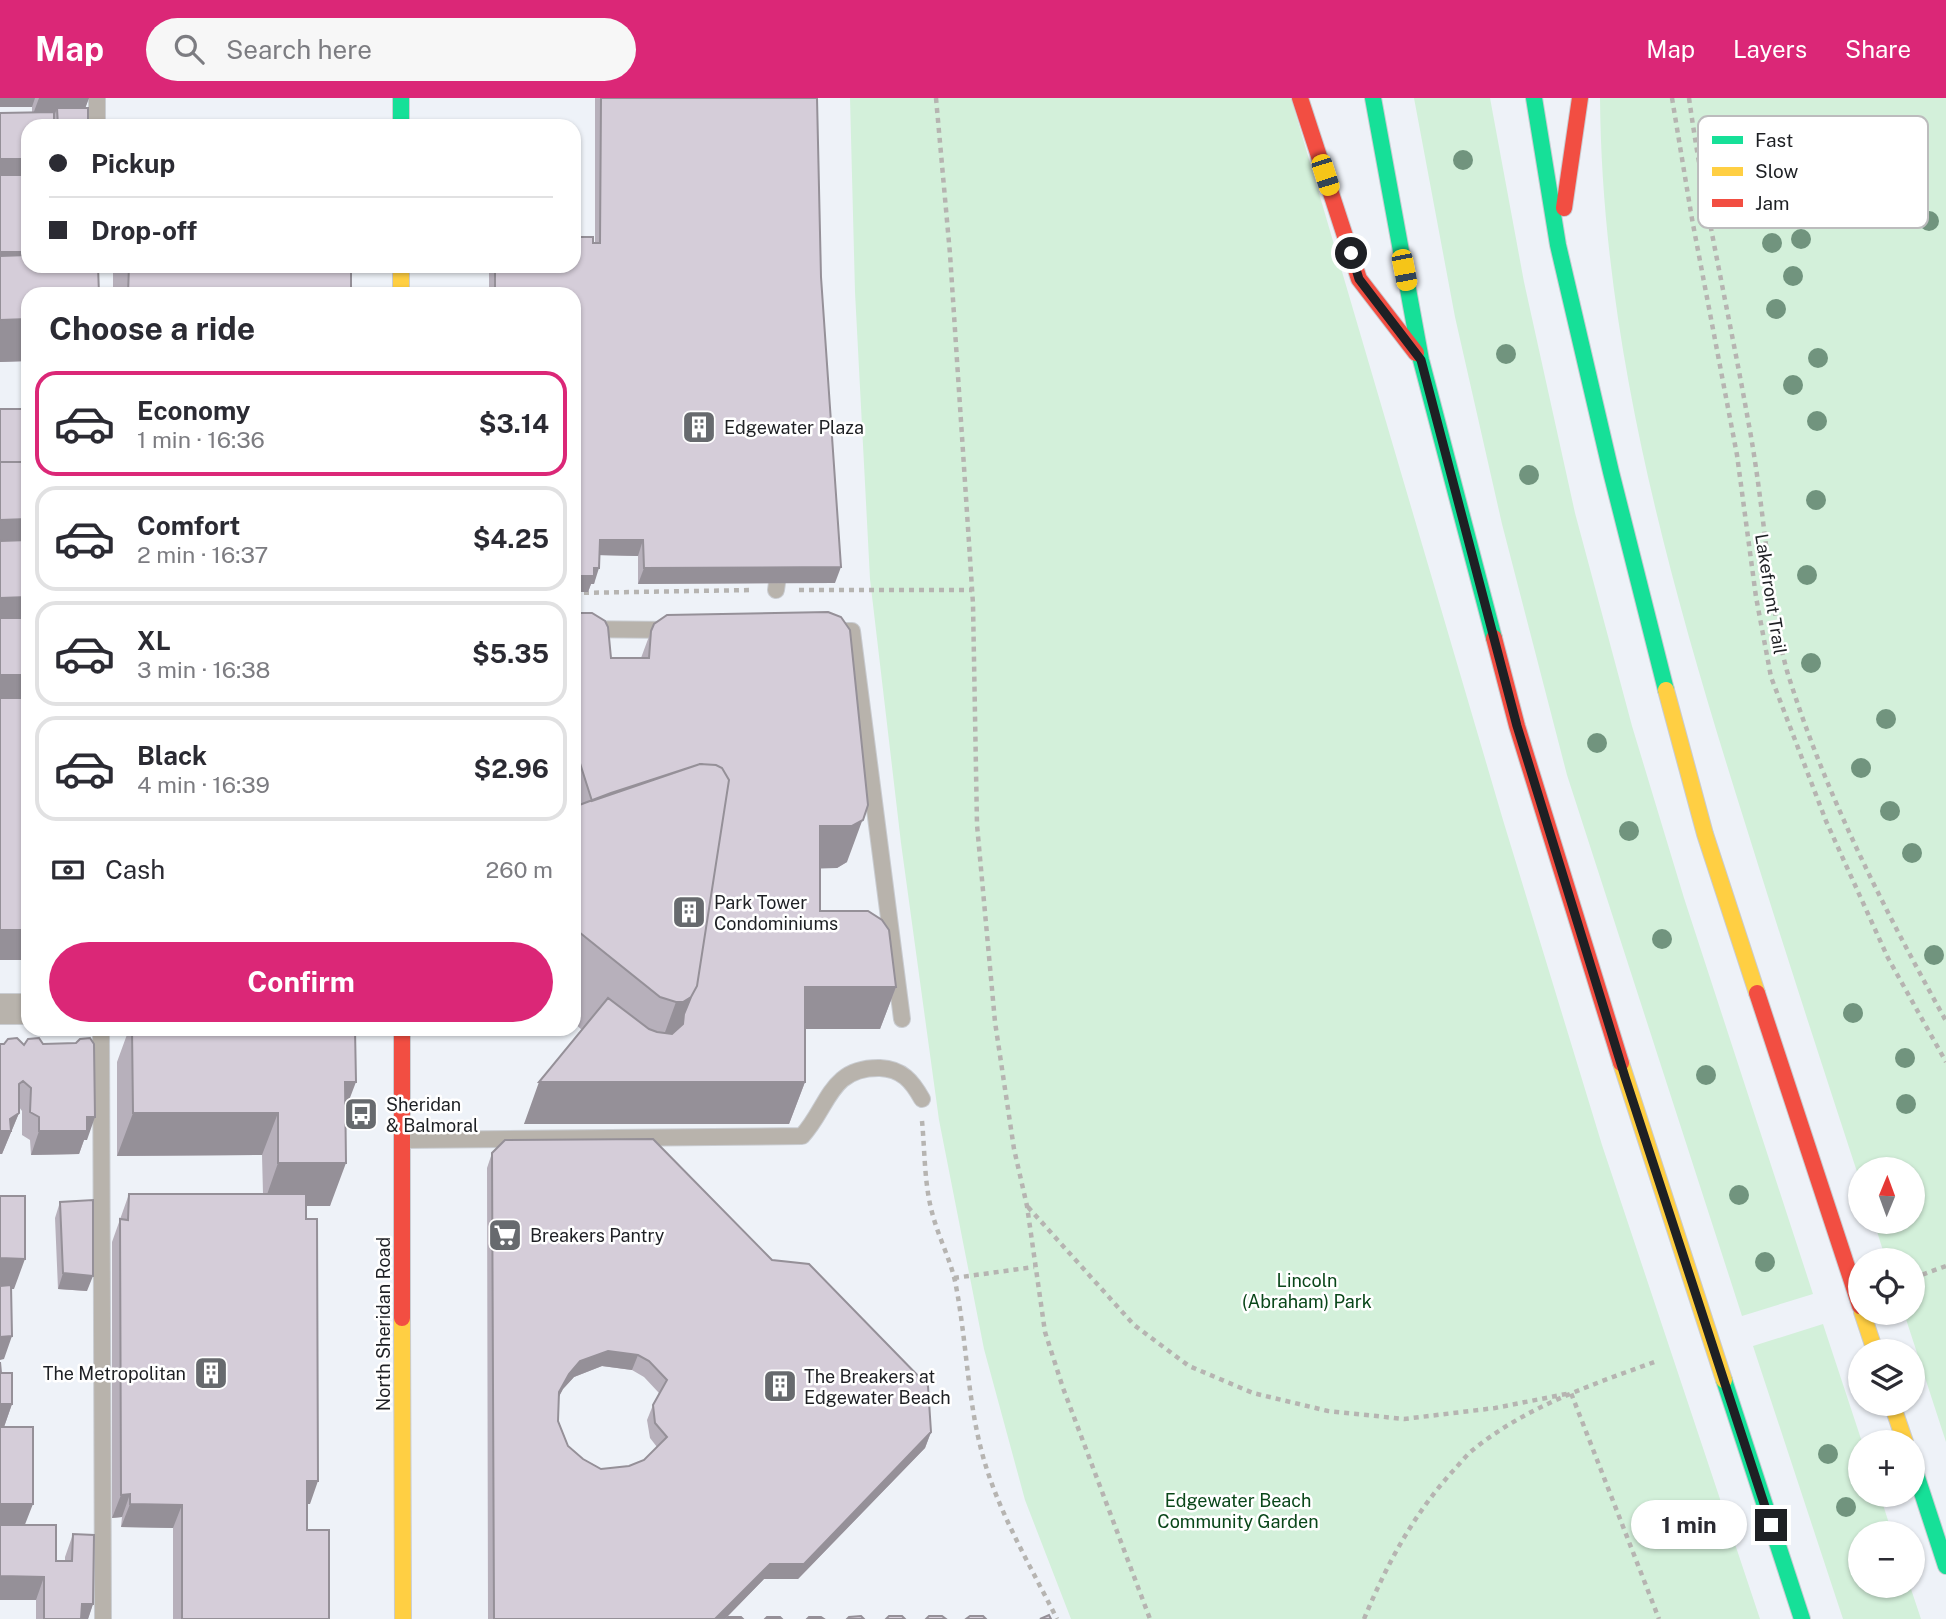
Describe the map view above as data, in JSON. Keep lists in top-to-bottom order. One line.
{"streets":{"main road":["North Sheridan Road"],"path":["Lakefront Trail"]},"parks":["Lincoln (Abraham) Park","Edgewater Beach Community Garden"],"places":{"building":["Edgewater Plaza","Park Tower Condominiums","The Metropolitan","The Breakers at Edgewater Beach"],"bus stop":["Sheridan & Balmoral"],"supermarket":["Breakers Pantry"]},"legend":["Fast","Slow","Jam"],"north":"top","page":{"header":"Map","search":"Search here","nav":["Map","Layers","Share"],"banner":["Pickup","Drop-off"],"heading":"Choose a ride","list":[{"name":"Economy","note":"1 min · 16:36","value":"$3.14"},{"name":"Comfort","note":"2 min · 16:37","value":"$4.25"},{"name":"XL","note":"3 min · 16:38","value":"$5.35"},{"name":"Black","note":"4 min · 16:39","value":"$2.96"}],"pay":["Cash","260 m"],"buttons":"Confirm","map_buttons":["+","−"],"bubble":"1 min"}}
